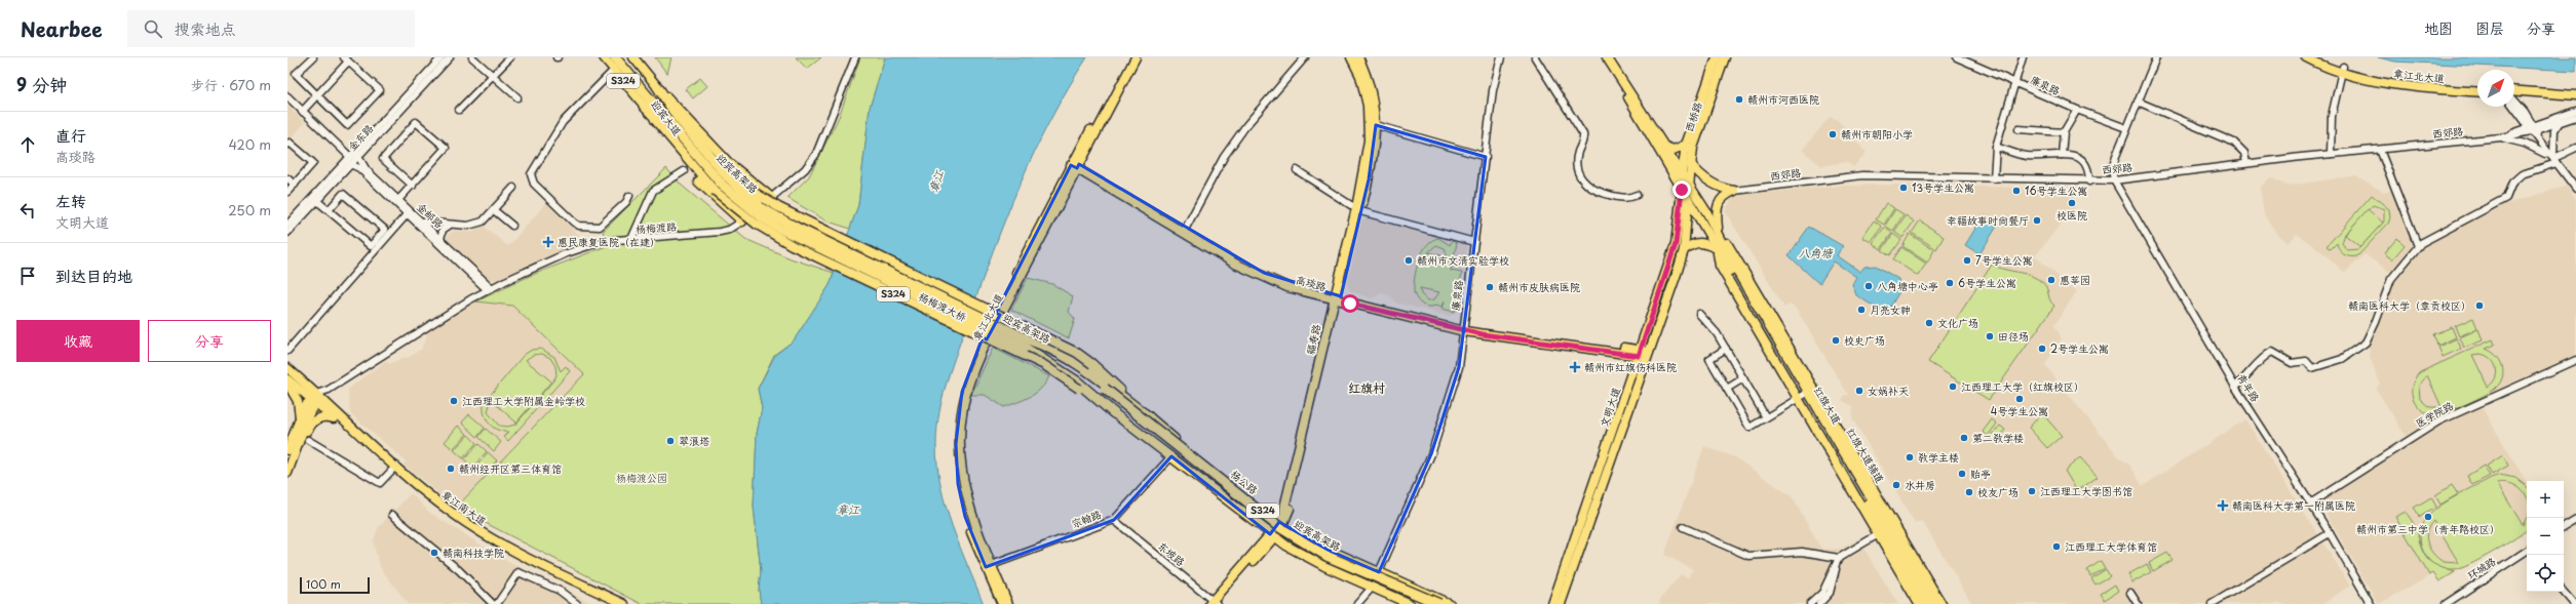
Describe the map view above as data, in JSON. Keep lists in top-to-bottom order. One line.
{"streets":{"highway":["迎宾高架路"],"main road":["章江北大道","S324","西桥路","迎宾大道","高琰路","杨梅渡大桥","福寿路","红旗大道","文明大道","红旗大道辅道","杨公路","章江南大道"],"street":["廉泉路","西郊路","金东路","金邮路","杨梅渡路","青年路","医学院路","宗翰路","东坡路","环城路"]},"crossings":[["章江北大道","高琰路"],["章江北大道","宗翰路"],["S324","福寿路"],["S324","宗翰路"],["廉泉路","高琰路"],["廉泉路","杨公路"],["西桥路","红旗大道"],["西桥路","文明大道"],["迎宾大道","迎宾高架路"],["迎宾大道","杨梅渡路"],["迎宾大道","杨梅渡大桥"],["西郊路","青年路"],["金东路","金邮路"],["迎宾高架路","杨梅渡大桥"],["迎宾高架路","杨公路"],["金邮路","杨梅渡路"],["杨梅渡路","章江南大道"],["高琰路","福寿路"],["高琰路","文明大道"],["杨梅渡大桥","杨公路"],["福寿路","杨公路"],["福寿路","东坡路"],["青年路","医学院路"],["红旗大道","文明大道"],["红旗大道","红旗大道辅道"],["宗翰路","东坡路"]],"districts":["红旗村"],"water":["章江","八角塘"],"parks":["杨梅渡公园"],"places":{"other":["赣州市河西医院","赣州市朝阳小学","13号学生公寓","16号学生公寓","校医院","幸福故事时尚餐厅","赣州市文清实验学校","7号学生公寓","惠莘园","6号学生公寓","八角塘中心亭","赣州市皮肤病医院","赣南医科大学（章贡校区）","月亮女神","文化广场","田径场","校史广场","2号学生公寓","江西理工大学（红旗校区）","女娲补天","4号学生公寓","江西理工大学附属金岭学校","第二教学楼","翠浪塔","教学主楼","赣州经开区第三体育馆","贻亭","水井房","江西理工大学图书馆","校友广场","赣州市第三中学（青年路校区）","江西理工大学体育馆","赣南科技学院"],"health":["惠民康复医院（在建）","赣州市红旗伤科医院","赣南医科大学第一附属医院"]},"scale_bar":"100 m","north":"top right","page":{"header":"Nearbee","search":"搜索地点","nav":["地图","图层","分享"],"heading":["9 分钟","步行 · 670 m"],"list":[["直行","高琰路","420 m"],["左转","文明大道","250 m"],"到达目的地"],"buttons":["收藏","分享"],"map_buttons":["+","−"],"scale":"100 m"}}
